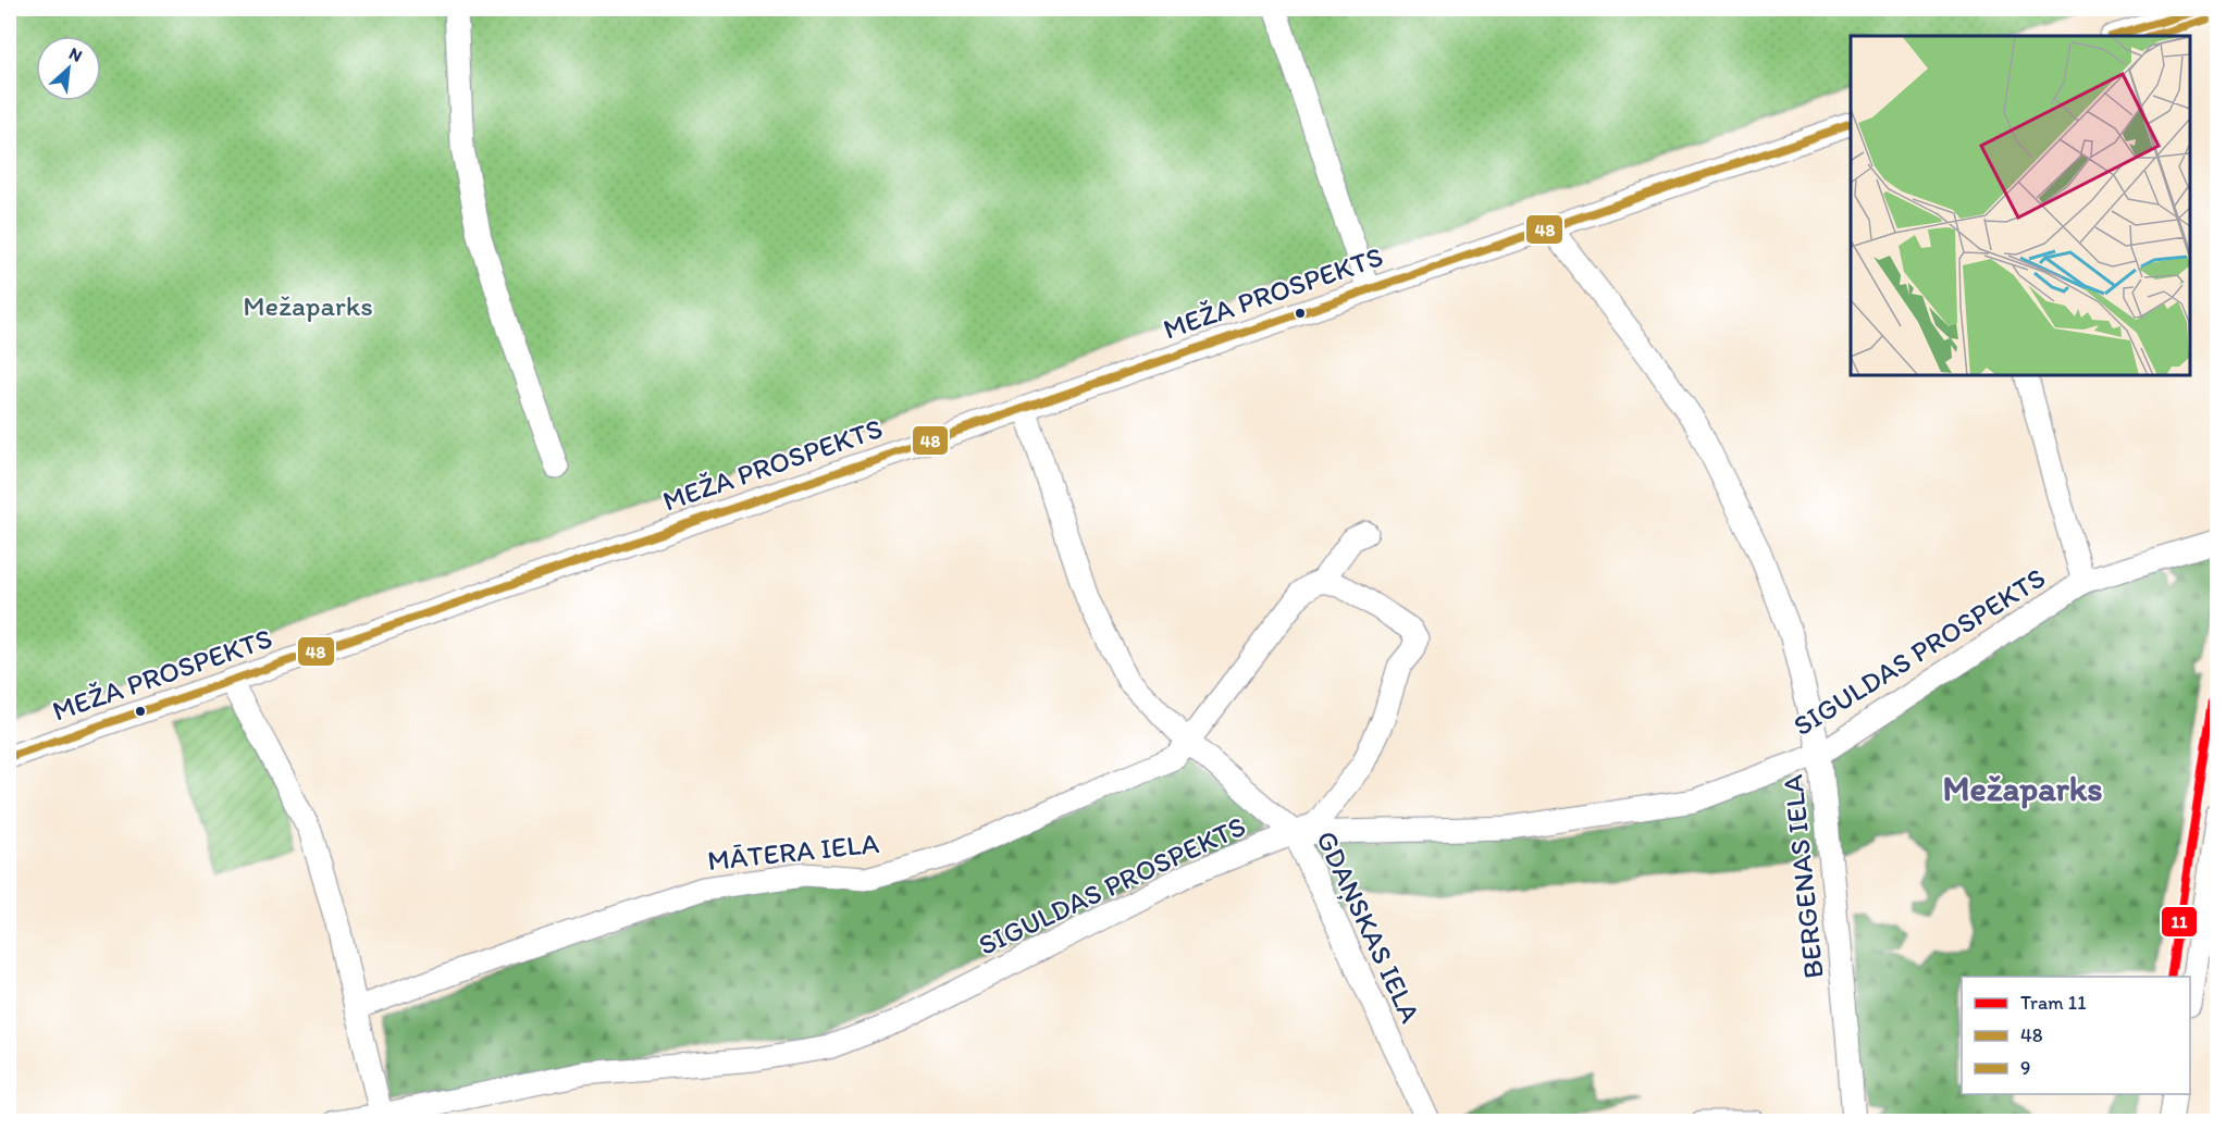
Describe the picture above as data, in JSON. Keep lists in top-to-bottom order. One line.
{"streets":{"street":["MEŽA PROSPEKTS","SIGULDAS PROSPEKTS","MĀTERA IELA","BERGENAS IELA","GDAŅSKAS IELA"]},"crossings":[["MEŽA PROSPEKTS","BERGENAS IELA"],["MEŽA PROSPEKTS","GDAŅSKAS IELA"],["SIGULDAS PROSPEKTS","BERGENAS IELA"],["SIGULDAS PROSPEKTS","GDAŅSKAS IELA"],["MĀTERA IELA","GDAŅSKAS IELA"]],"districts":["Mežaparks"],"parks":["Mežaparks"],"lines":["transit line 48","transit line 9","tram line 11"],"legend":["Tram 11","48","9"],"north":"top right"}
